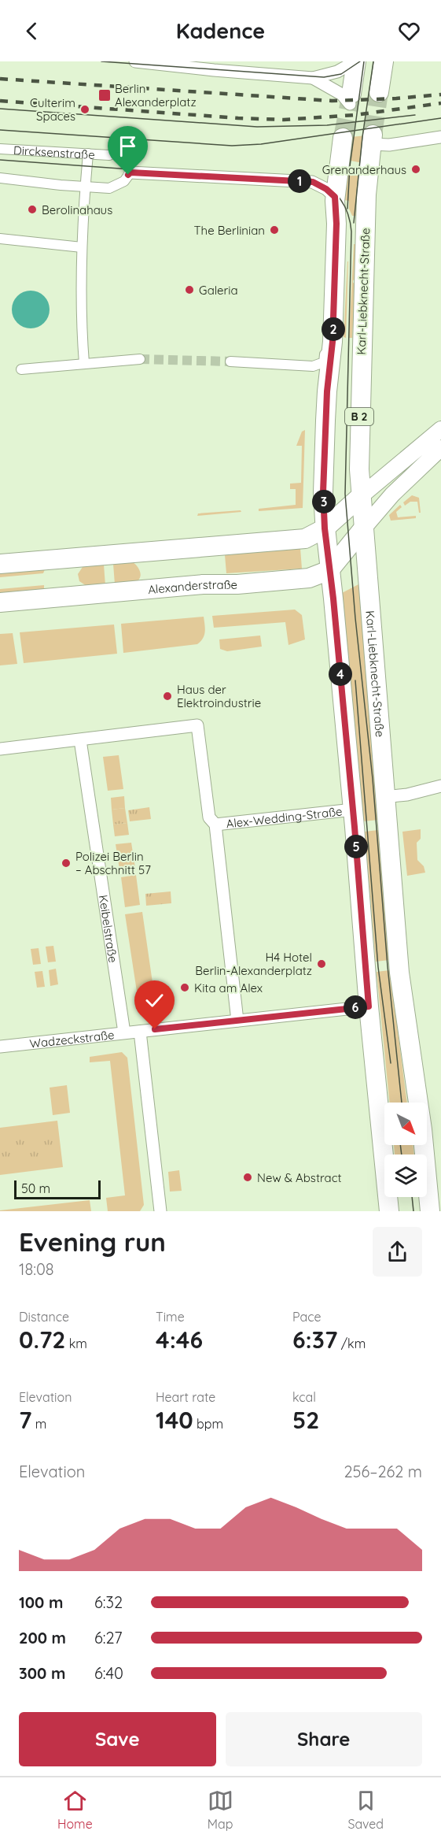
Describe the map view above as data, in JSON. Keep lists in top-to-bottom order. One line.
{"streets":{"main road":["Karl-Liebknecht-Straße","B 2","Alexanderstraße"],"street":["Dircksenstraße","Alex-Wedding-Straße","Keibelstraße","Wadzeckstraße"]},"crossings":[["Alex-Wedding-Straße","Keibelstraße"],["Alex-Wedding-Straße","Wadzeckstraße"],["Keibelstraße","Wadzeckstraße"]],"places":{"transit":["Berlin Alexanderplatz"],"other":["Culterim Spaces","Grenanderhaus","Berolinahaus","The Berlinian","Galeria","Haus der Elektroindustrie","Polizei Berlin – Abschnitt 57","H4 Hotel Berlin-Alexanderplatz","Kita am Alex","New & Abstract"]},"scale_bar":"50 m","north":"bottom right","page":{"header":"Kadence","pins":["1","2","3","4","5","6"],"scale":"50 m","heading":["Evening run","18:08"],"stats":[["Distance","0.72 km"],["Time","4:46"],["Pace","6:37 /km"],["Elevation","7 m"],["Heart rate","140 bpm"],["kcal","52"]],"chart":["Elevation","256–262 m"],"list":[{"name":"100 m","note":"6:32"},{"name":"200 m","note":"6:27"},{"name":"300 m","note":"6:40"}],"buttons":["Save","Share"],"tabs":["Home","Map","Saved"]}}
